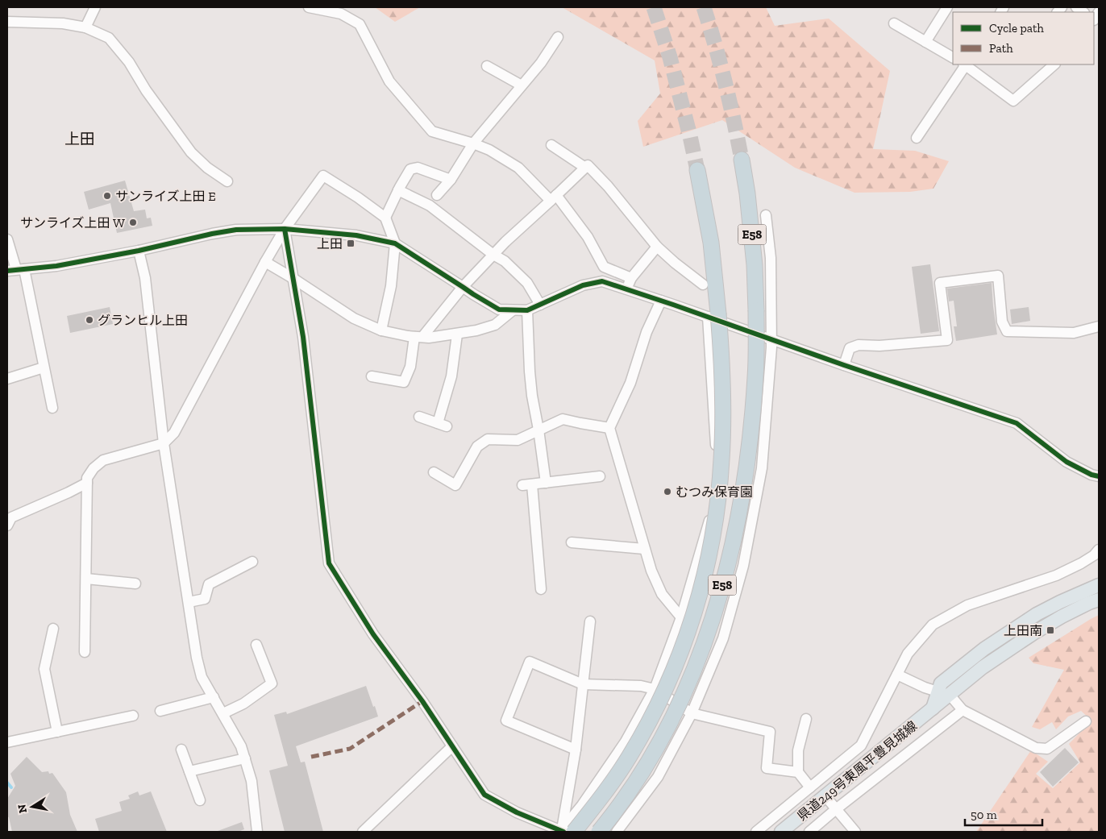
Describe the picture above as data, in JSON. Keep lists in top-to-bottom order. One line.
{"streets":{"highway":["E58"],"main road":["県道249号東風平豊見城線"]},"districts":["上田"],"places":{"other":["サンライズ上田 E","サンライズ上田 W","グランヒル上田","むつみ保育園"],"transit":["上田","上田南"]},"legend":["Cycle path","Path"],"scale_bar":"50 m","north":"left"}
